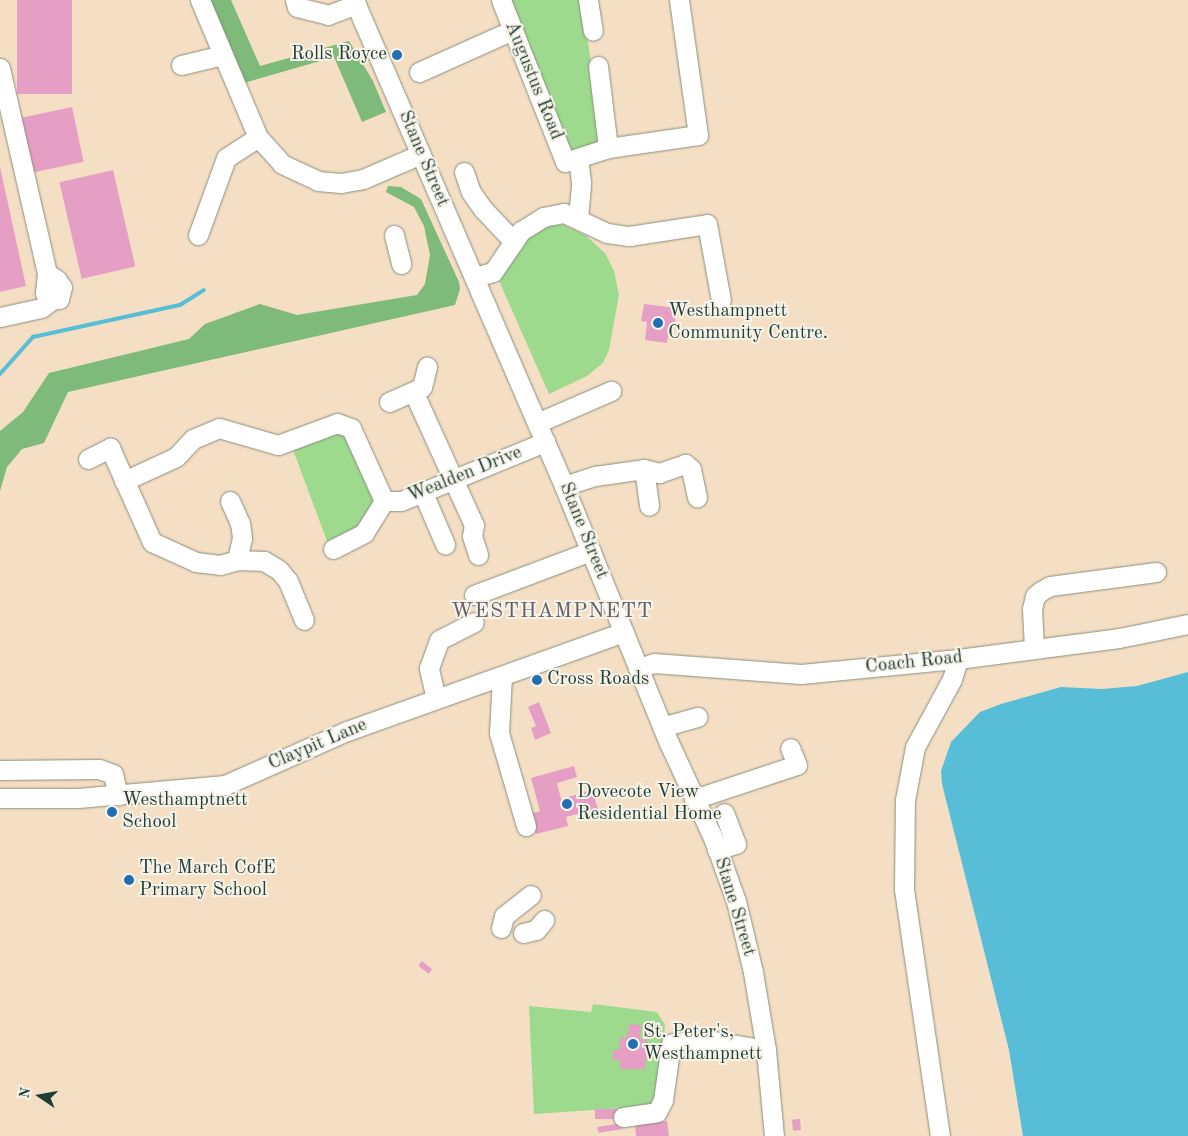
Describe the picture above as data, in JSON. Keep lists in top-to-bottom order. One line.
{"streets":{"street":["Augustus Road","Stane Street","Wealden Drive","Coach Road","Claypit Lane"]},"crossings":[["Stane Street","Wealden Drive"],["Stane Street","Coach Road"],["Stane Street","Claypit Lane"]],"districts":["WESTHAMPNETT"],"places":["Rolls Royce","Westhampnett Community Centre.","Cross Roads","Dovecote View Residential Home","Westhamptnett School","The March CofE Primary School","St. Peter's, Westhampnett"],"north":"left"}
